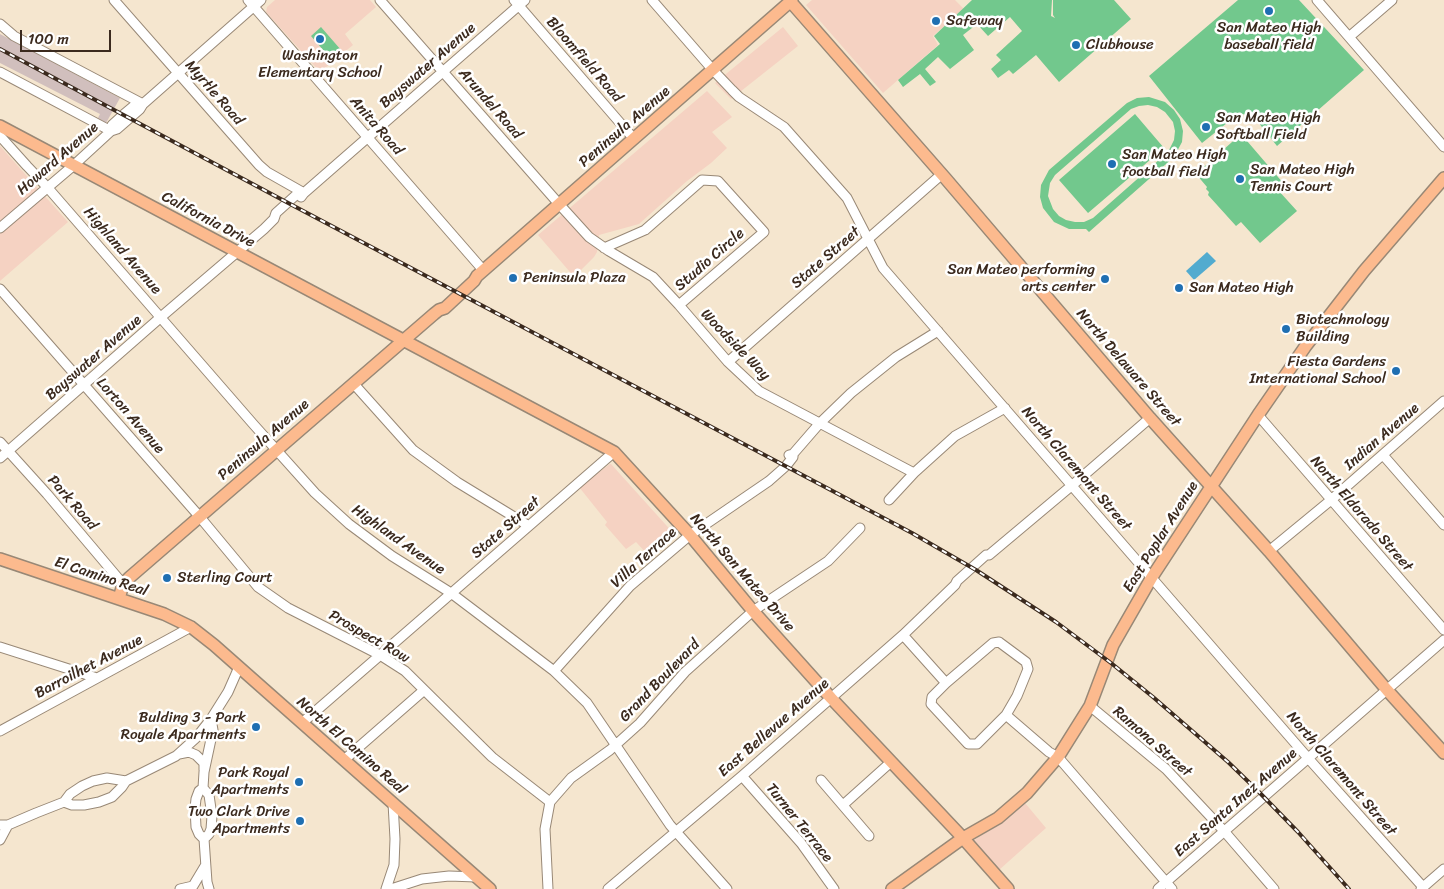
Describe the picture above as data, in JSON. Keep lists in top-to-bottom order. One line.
{"streets":{"main road":["Peninsula Avenue","California Drive","North Delaware Street","East Poplar Avenue","North San Mateo Drive","El Camino Real","North El Camino Real"],"street":["Bloomfield Road","Bayswater Avenue","Myrtle Road","Arundel Road","Anita Road","Howard Avenue","Highland Avenue","State Street","Studio Circle","Woodside Way","Lorton Avenue","Indian Avenue","North Claremont Street","Park Road","North Eldorado Street","Villa Terrace","Prospect Row","Barroilhet Avenue","Grand Boulevard","East Bellevue Avenue","Ramona Street","East Santa Inez Avenue","Turner Terrace"]},"crossings":[["Bloomfield Road","Bayswater Avenue"],["Bloomfield Road","Peninsula Avenue"],["Bayswater Avenue","Myrtle Road"],["Bayswater Avenue","Arundel Road"],["Bayswater Avenue","Anita Road"],["Bayswater Avenue","California Drive"],["Bayswater Avenue","Highland Avenue"],["Bayswater Avenue","Lorton Avenue"],["Bayswater Avenue","Park Road"],["Myrtle Road","Howard Avenue"],["Arundel Road","Peninsula Avenue"],["Arundel Road","Woodside Way"],["Anita Road","Peninsula Avenue"],["Anita Road","Howard Avenue"],["Peninsula Avenue","California Drive"],["Peninsula Avenue","Highland Avenue"],["Peninsula Avenue","Woodside Way"],["Peninsula Avenue","North Delaware Street"],["Peninsula Avenue","Lorton Avenue"],["Peninsula Avenue","North Claremont Street"],["Peninsula Avenue","Park Road"],["Peninsula Avenue","North San Mateo Drive"],["Peninsula Avenue","Prospect Row"],["Howard Avenue","California Drive"],["Howard Avenue","Highland Avenue"],["California Drive","North San Mateo Drive"],["Highland Avenue","State Street"],["Highland Avenue","Villa Terrace"],["Highland Avenue","Grand Boulevard"],["Highland Avenue","East Bellevue Avenue"],["State Street","Woodside Way"],["State Street","North Delaware Street"],["State Street","North Claremont Street"],["State Street","North San Mateo Drive"],["State Street","Prospect Row"],["State Street","North El Camino Real"],["Studio Circle","Woodside Way"],["Woodside Way","Villa Terrace"],["North Delaware Street","Indian Avenue"],["North Delaware Street","East Poplar Avenue"],["North Delaware Street","East Bellevue Avenue"],["North Delaware Street","East Santa Inez Avenue"],["Lorton Avenue","Prospect Row"],["Indian Avenue","North Eldorado Street"],["North Claremont Street","East Poplar Avenue"],["North Claremont Street","Villa Terrace"],["North Claremont Street","East Bellevue Avenue"],["North Claremont Street","East Santa Inez Avenue"],["North Eldorado Street","East Poplar Avenue"],["East Poplar Avenue","North San Mateo Drive"],["East Poplar Avenue","Ramona Street"],["Villa Terrace","North San Mateo Drive"],["North San Mateo Drive","Grand Boulevard"],["North San Mateo Drive","East Bellevue Avenue"],["El Camino Real","Barroilhet Avenue"],["El Camino Real","North El Camino Real"],["Prospect Row","Grand Boulevard"],["Barroilhet Avenue","North El Camino Real"],["East Bellevue Avenue","Turner Terrace"],["Ramona Street","East Santa Inez Avenue"]],"places":["San Mateo High baseball field","Safeway","Washington Elementary School","Clubhouse","San Mateo High Softball Field","San Mateo High football field","San Mateo High Tennis Court","Peninsula Plaza","San Mateo performing arts center","San Mateo High","Biotechnology Building","Fiesta Gardens International School","Sterling Court","Bulding 3 - Park Royale Apartments","Park Royal Apartments","Two Clark Drive Apartments"],"scale_bar":"100 m"}
